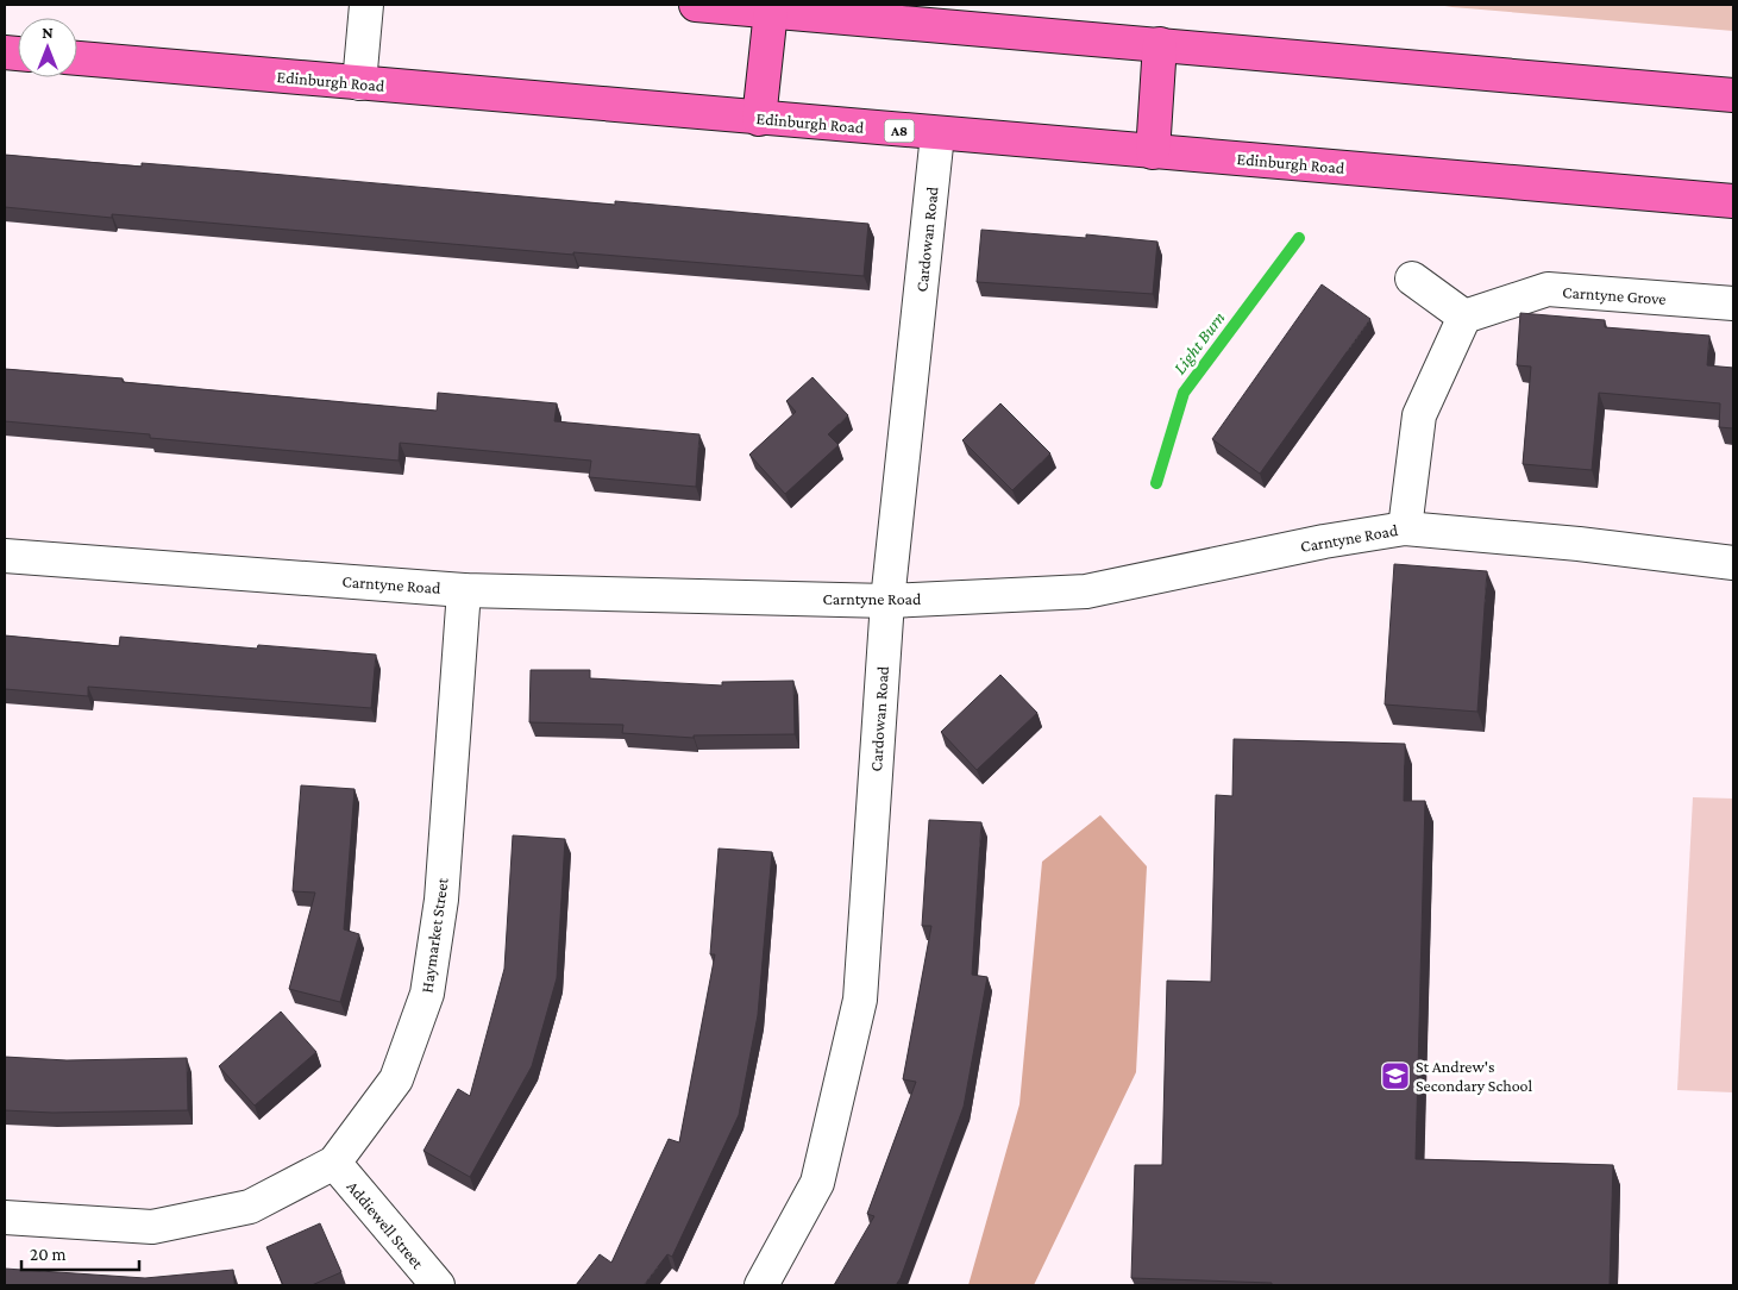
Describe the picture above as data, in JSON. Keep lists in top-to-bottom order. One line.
{"streets":{"main road":["Edinburgh Road","A8"],"street":["Cardowan Road","Carntyne Grove","Carntyne Road","Haymarket Street","Addiewell Street"]},"crossings":[["Edinburgh Road","Cardowan Road"],["Cardowan Road","Carntyne Road"],["Carntyne Road","Haymarket Street"],["Haymarket Street","Addiewell Street"]],"water":["Light Burn"],"places":{"school or university":["St Andrew's Secondary School"]},"scale_bar":"20 m","north":"top"}
